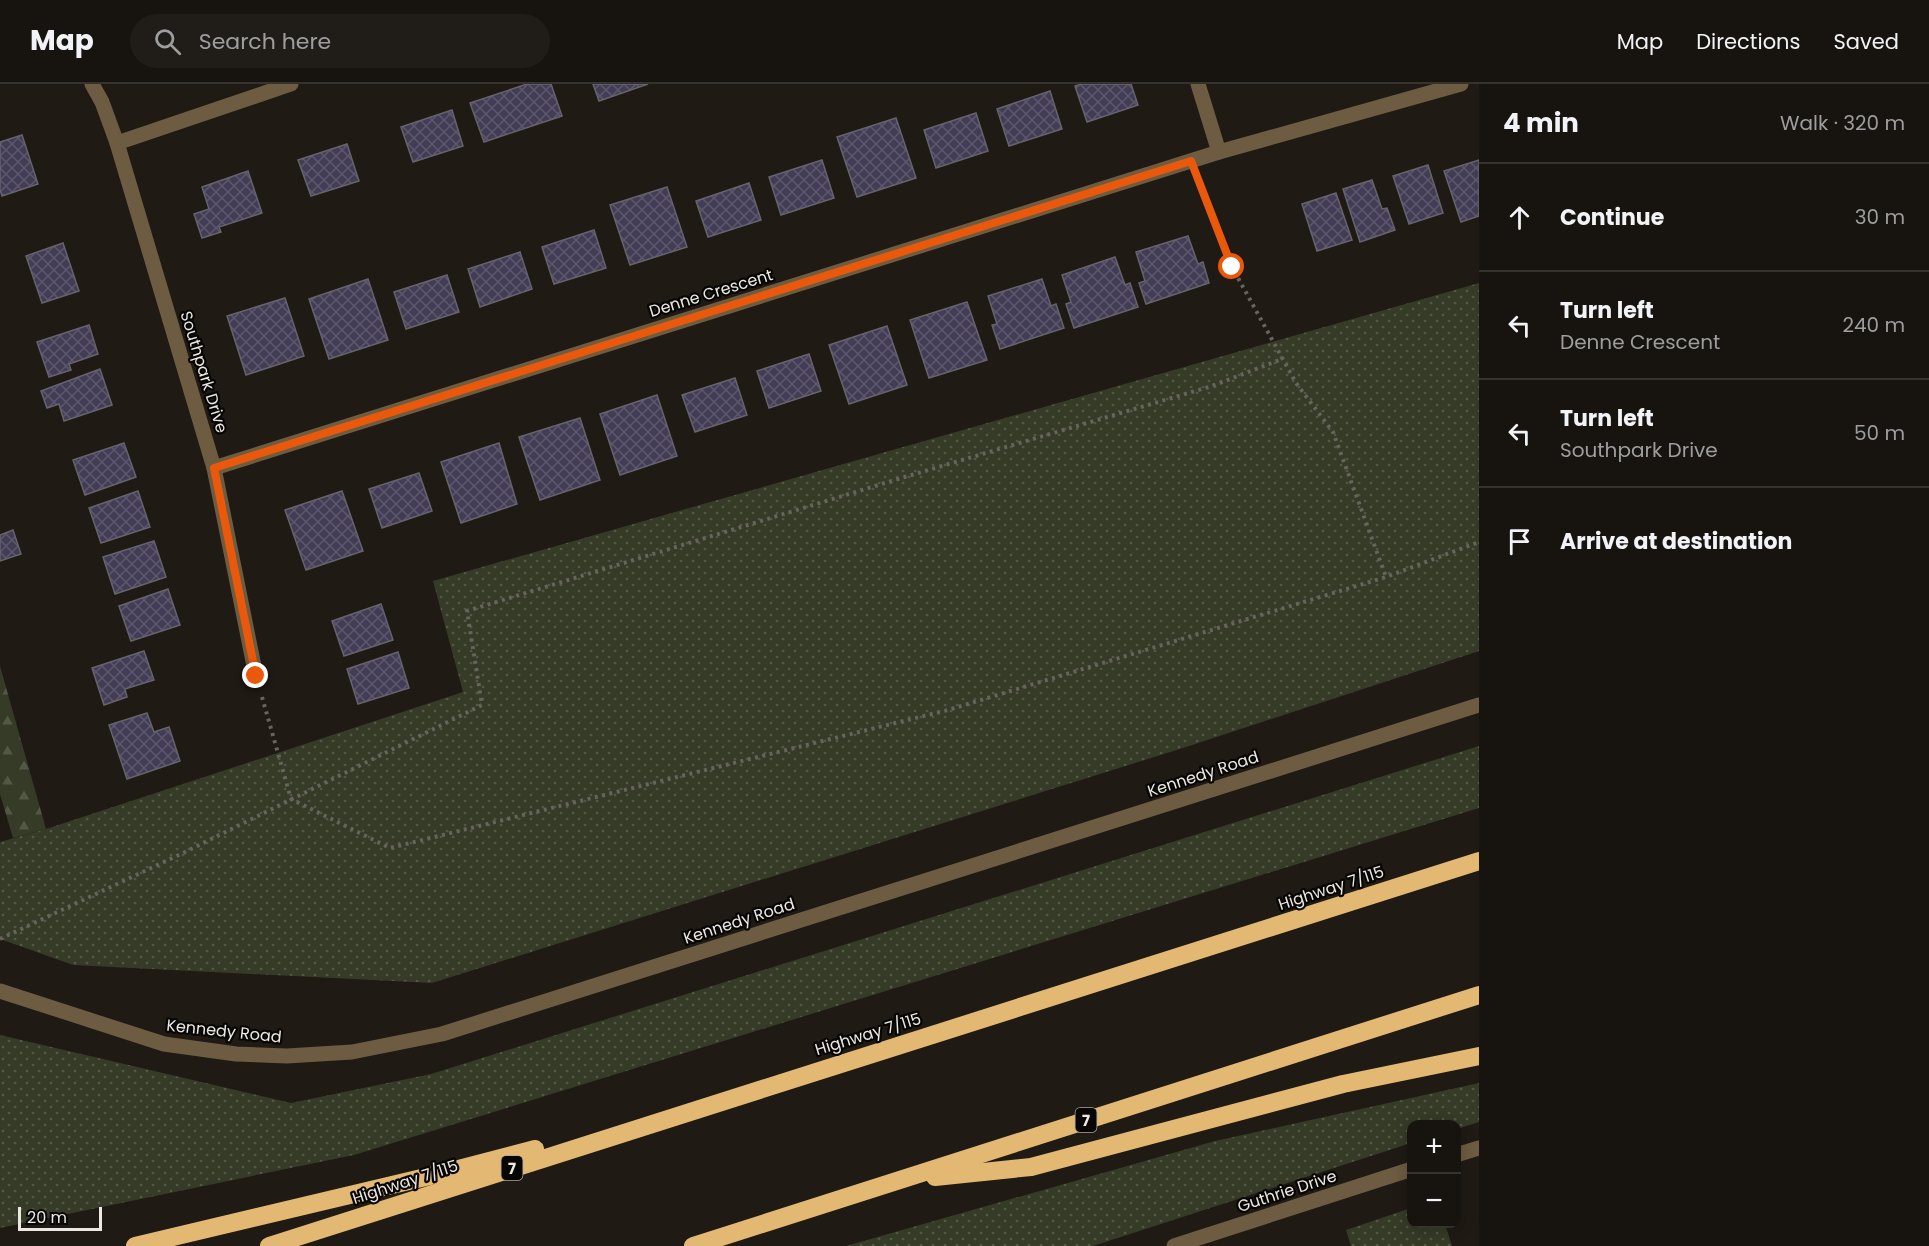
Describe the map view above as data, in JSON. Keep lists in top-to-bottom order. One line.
{"streets":{"highway":["Highway 7/115","7"],"street":["Denne Crescent","Southpark Drive","Kennedy Road","Guthrie Drive"]},"crossings":[["Denne Crescent","Southpark Drive"]],"scale_bar":"20 m","page":{"header":"Map","search":"Search here","nav":["Map","Directions","Saved"],"heading":["4 min","Walk · 320 m"],"list":[["Continue","30 m"],["Turn left","Denne Crescent","240 m"],["Turn left","Southpark Drive","50 m"],"Arrive at destination"],"map_buttons":["+","−"],"scale":"20 m"}}
